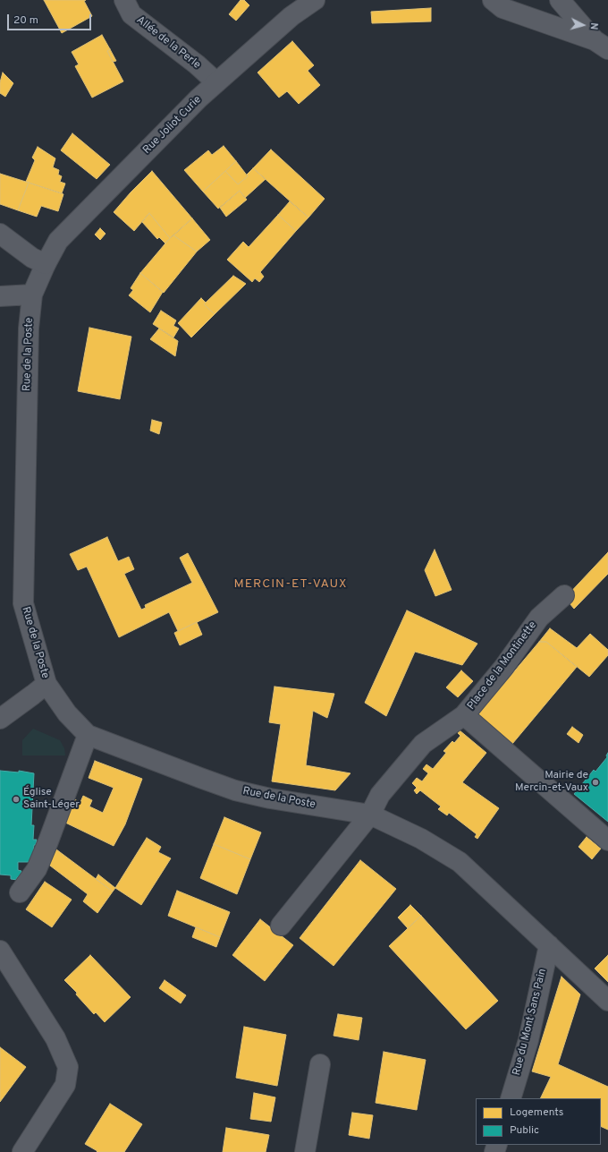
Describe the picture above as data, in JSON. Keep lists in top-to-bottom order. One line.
{"streets":{"street":["Allée de la Perle","Rue Joliot Curie","Rue de la Poste","Place de la Montinette","Rue du Mont Sans Pain"]},"crossings":[["Allée de la Perle","Rue Joliot Curie"],["Rue Joliot Curie","Rue de la Poste"],["Rue de la Poste","Place de la Montinette"],["Rue de la Poste","Rue du Mont Sans Pain"]],"districts":["MERCIN-ET-VAUX"],"places":["Mairie de Mercin-et-Vaux","Église Saint-Léger"],"legend":["Logements","Public"],"scale_bar":"20 m","north":"right"}
